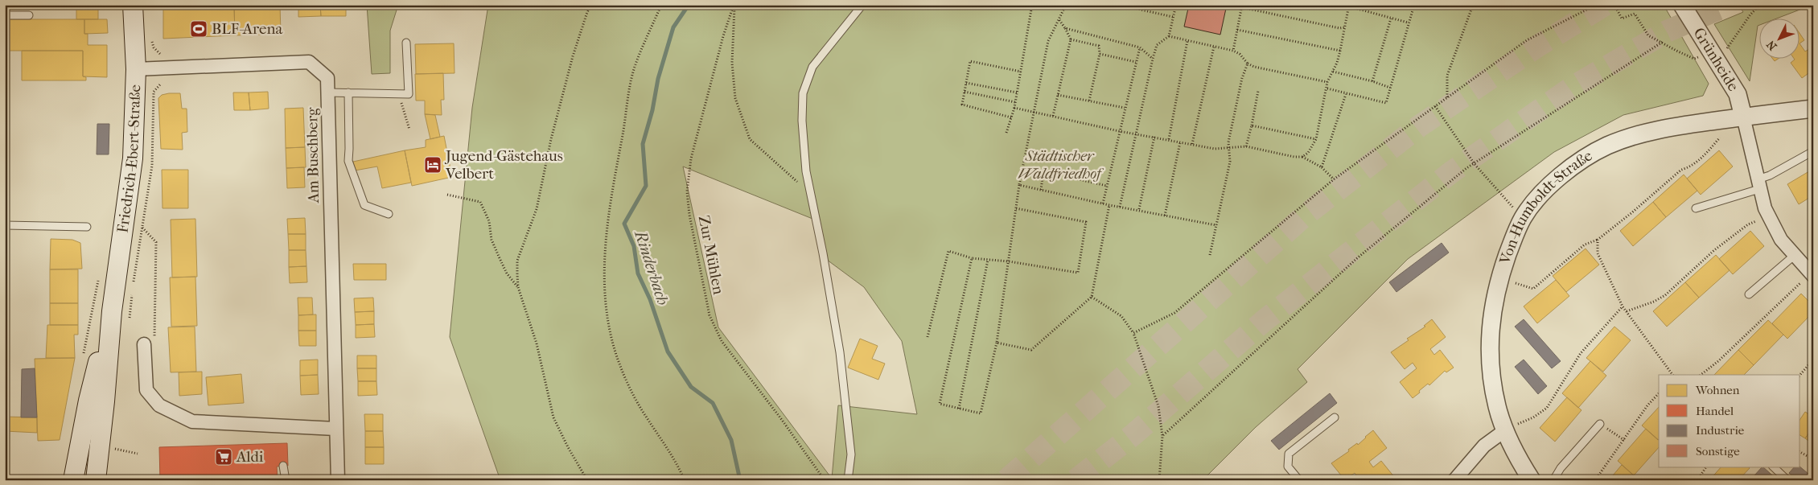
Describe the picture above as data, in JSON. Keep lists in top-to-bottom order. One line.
{"streets":{"main road":["Friedrich-Ebert-Straße"],"street":["Grünheide","Am Buschberg","Von-Humboldt-Straße"],"path":["Zur Mühlen"]},"crossings":[["Grünheide","Von-Humboldt-Straße"],["Am Buschberg","Friedrich-Ebert-Straße"]],"water":["Rinderbach"],"parks":["Städtischer Waldfriedhof"],"places":{"sports":["BLF-Arena"],"hotel":["Jugend-Gästehaus Velbert"],"supermarket":["Aldi"]},"legend":["Wohnen","Handel","Industrie","Sonstige"],"north":"bottom left"}
